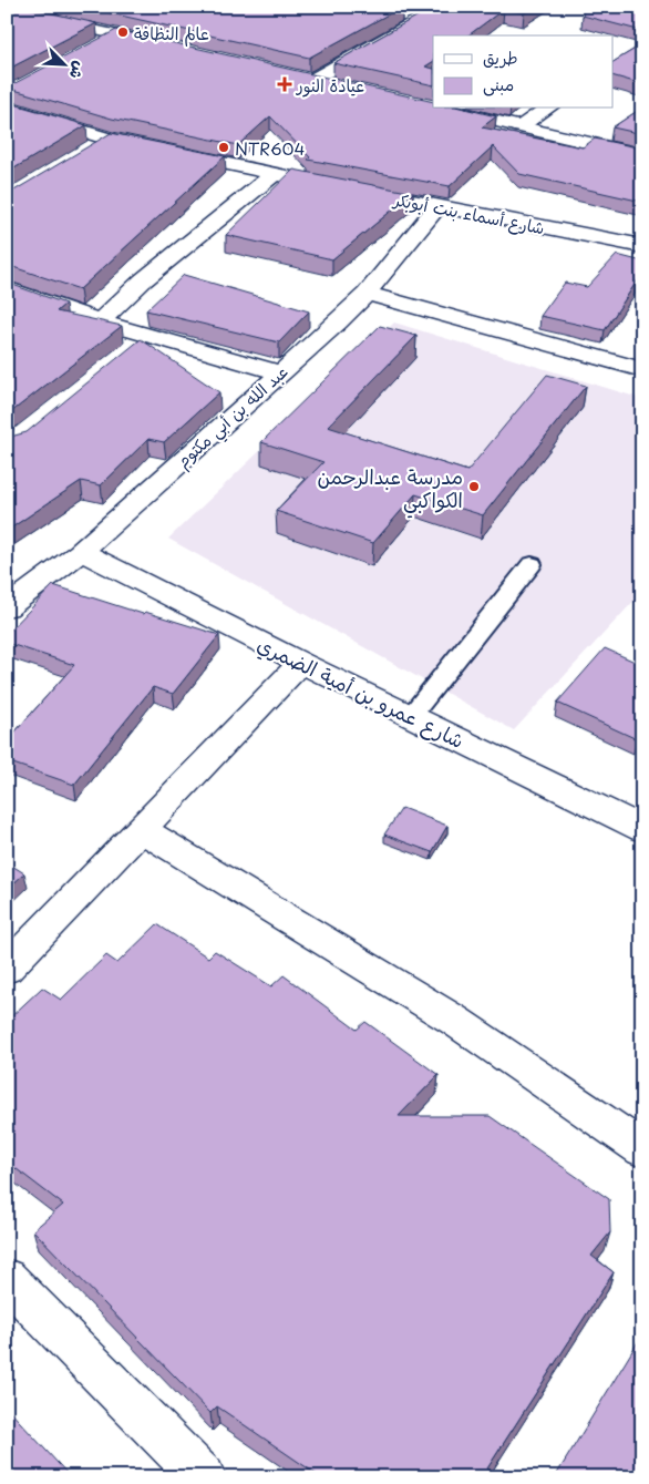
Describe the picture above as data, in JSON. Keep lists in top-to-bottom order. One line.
{"streets":{"street":["شارع أسماء بنت أبوبكر","عبد الله بن أبي مكتوم","شارع عمرو بن أمية الضمري"]},"crossings":[["شارع أسماء بنت أبوبكر","عبد الله بن أبي مكتوم"],["عبد الله بن أبي مكتوم","شارع عمرو بن أمية الضمري"]],"places":{"other":["عالم النظافة","NTR604","مدرسة عبدالرحمن الكواكبي"],"health":["عيادة النور"]},"legend":["طريق","مبنى"],"north":"bottom right"}
